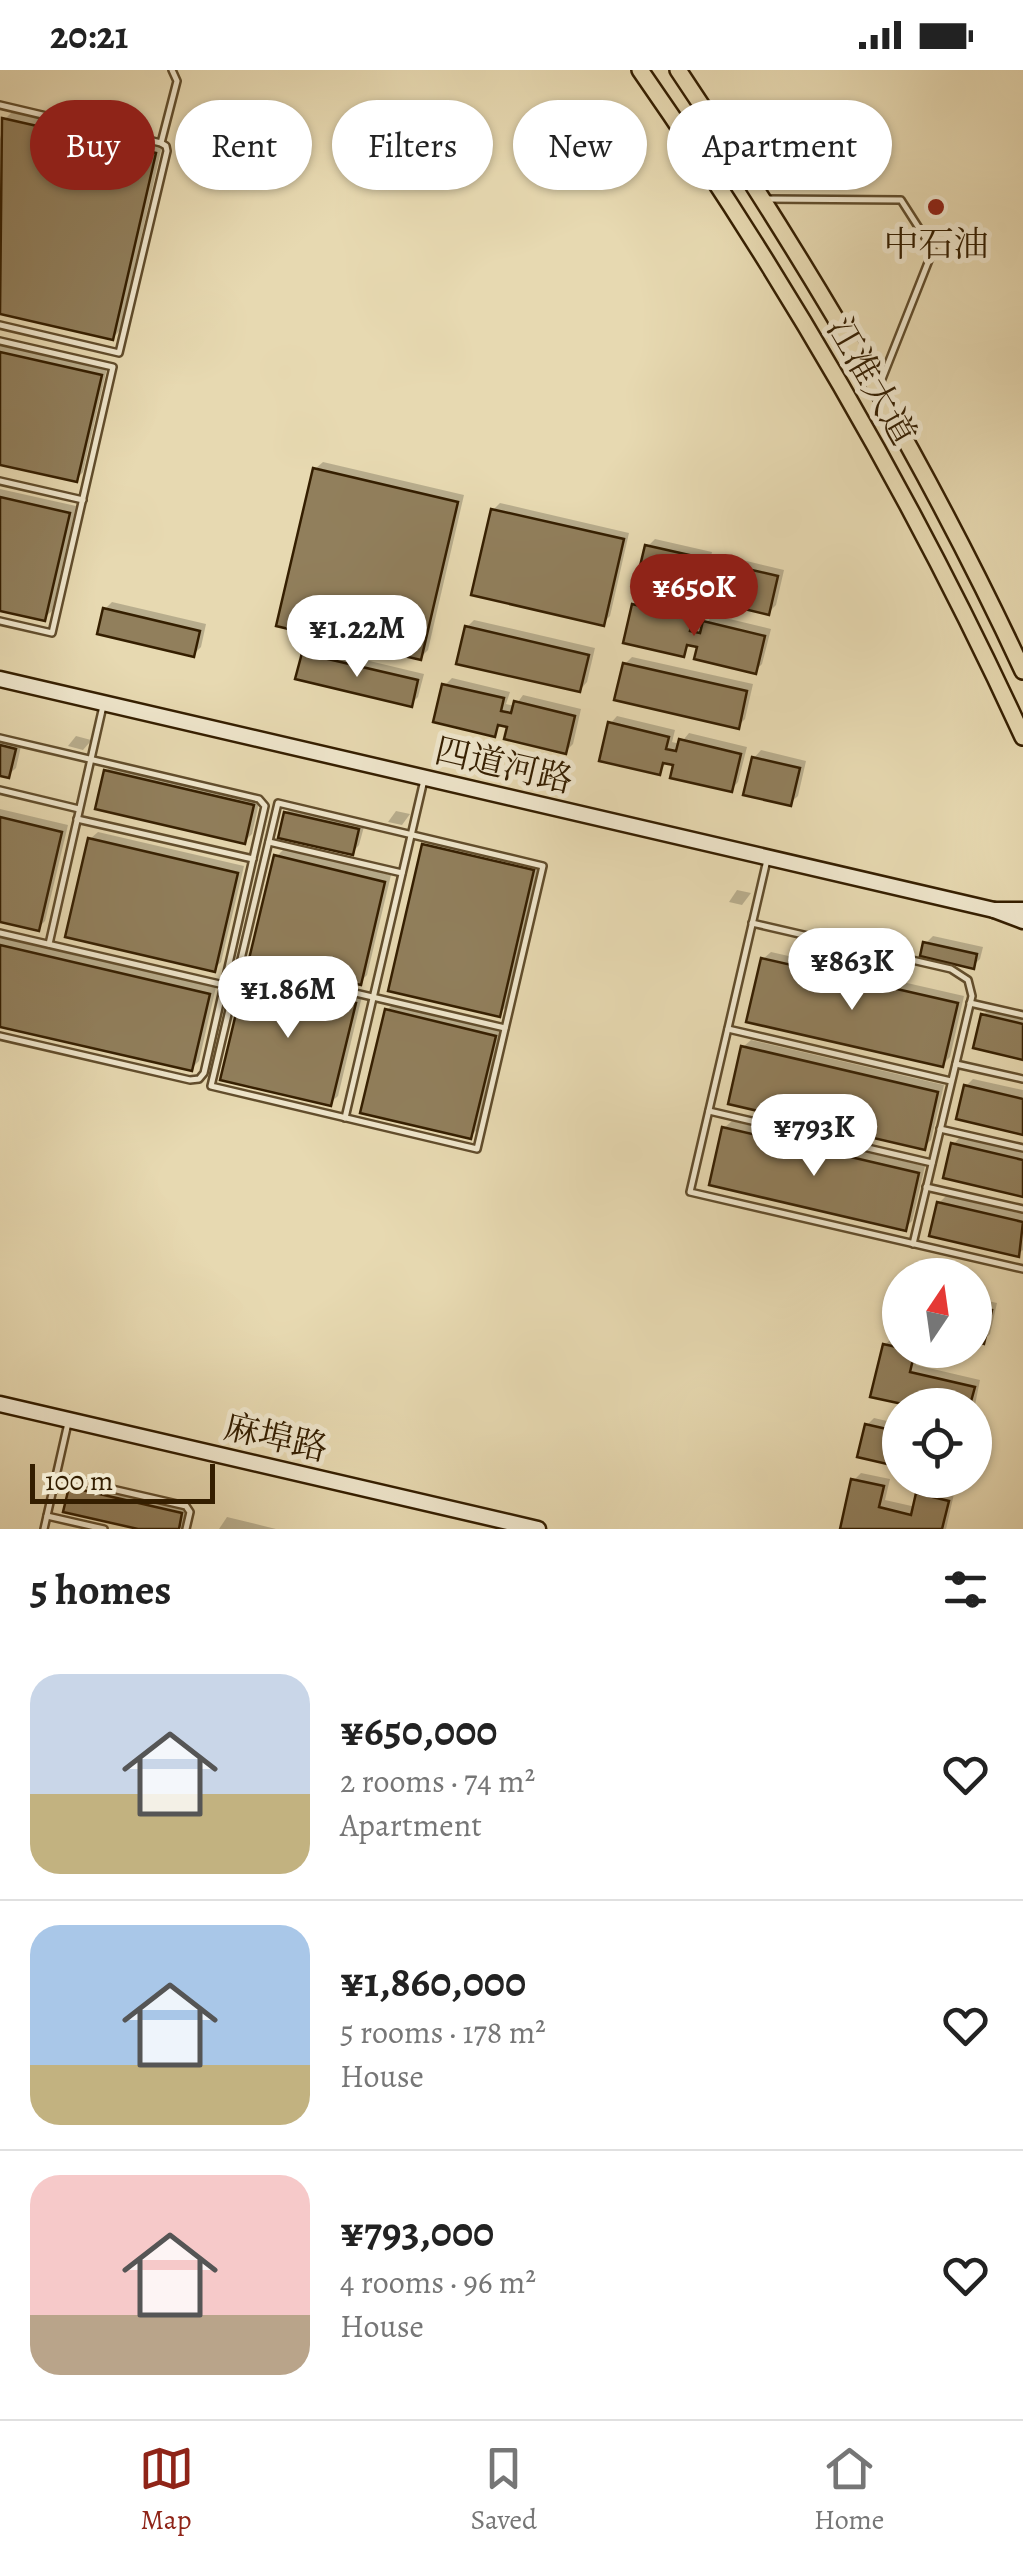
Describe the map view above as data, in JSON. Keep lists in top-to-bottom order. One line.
{"streets":{"main road":["江淮大道"],"street":["四道河路","麻埠路"]},"places":["中石油"],"scale_bar":"100 m","north":"top","page":{"status":"20:21","chip":["Buy","Rent","Filters","New","Apartment"],"price":["¥650K","¥1.22M","¥863K","¥1.86M","¥793K"],"scale":"100 m","heading":"5 homes","list":[{"name":"¥650,000","note":"2 rooms · 74 m² · Apartment"},{"name":"¥1,860,000","note":"5 rooms · 178 m² · House"},{"name":"¥793,000","note":"4 rooms · 96 m² · House"}],"tabs":["Map","Saved","Home"]}}
